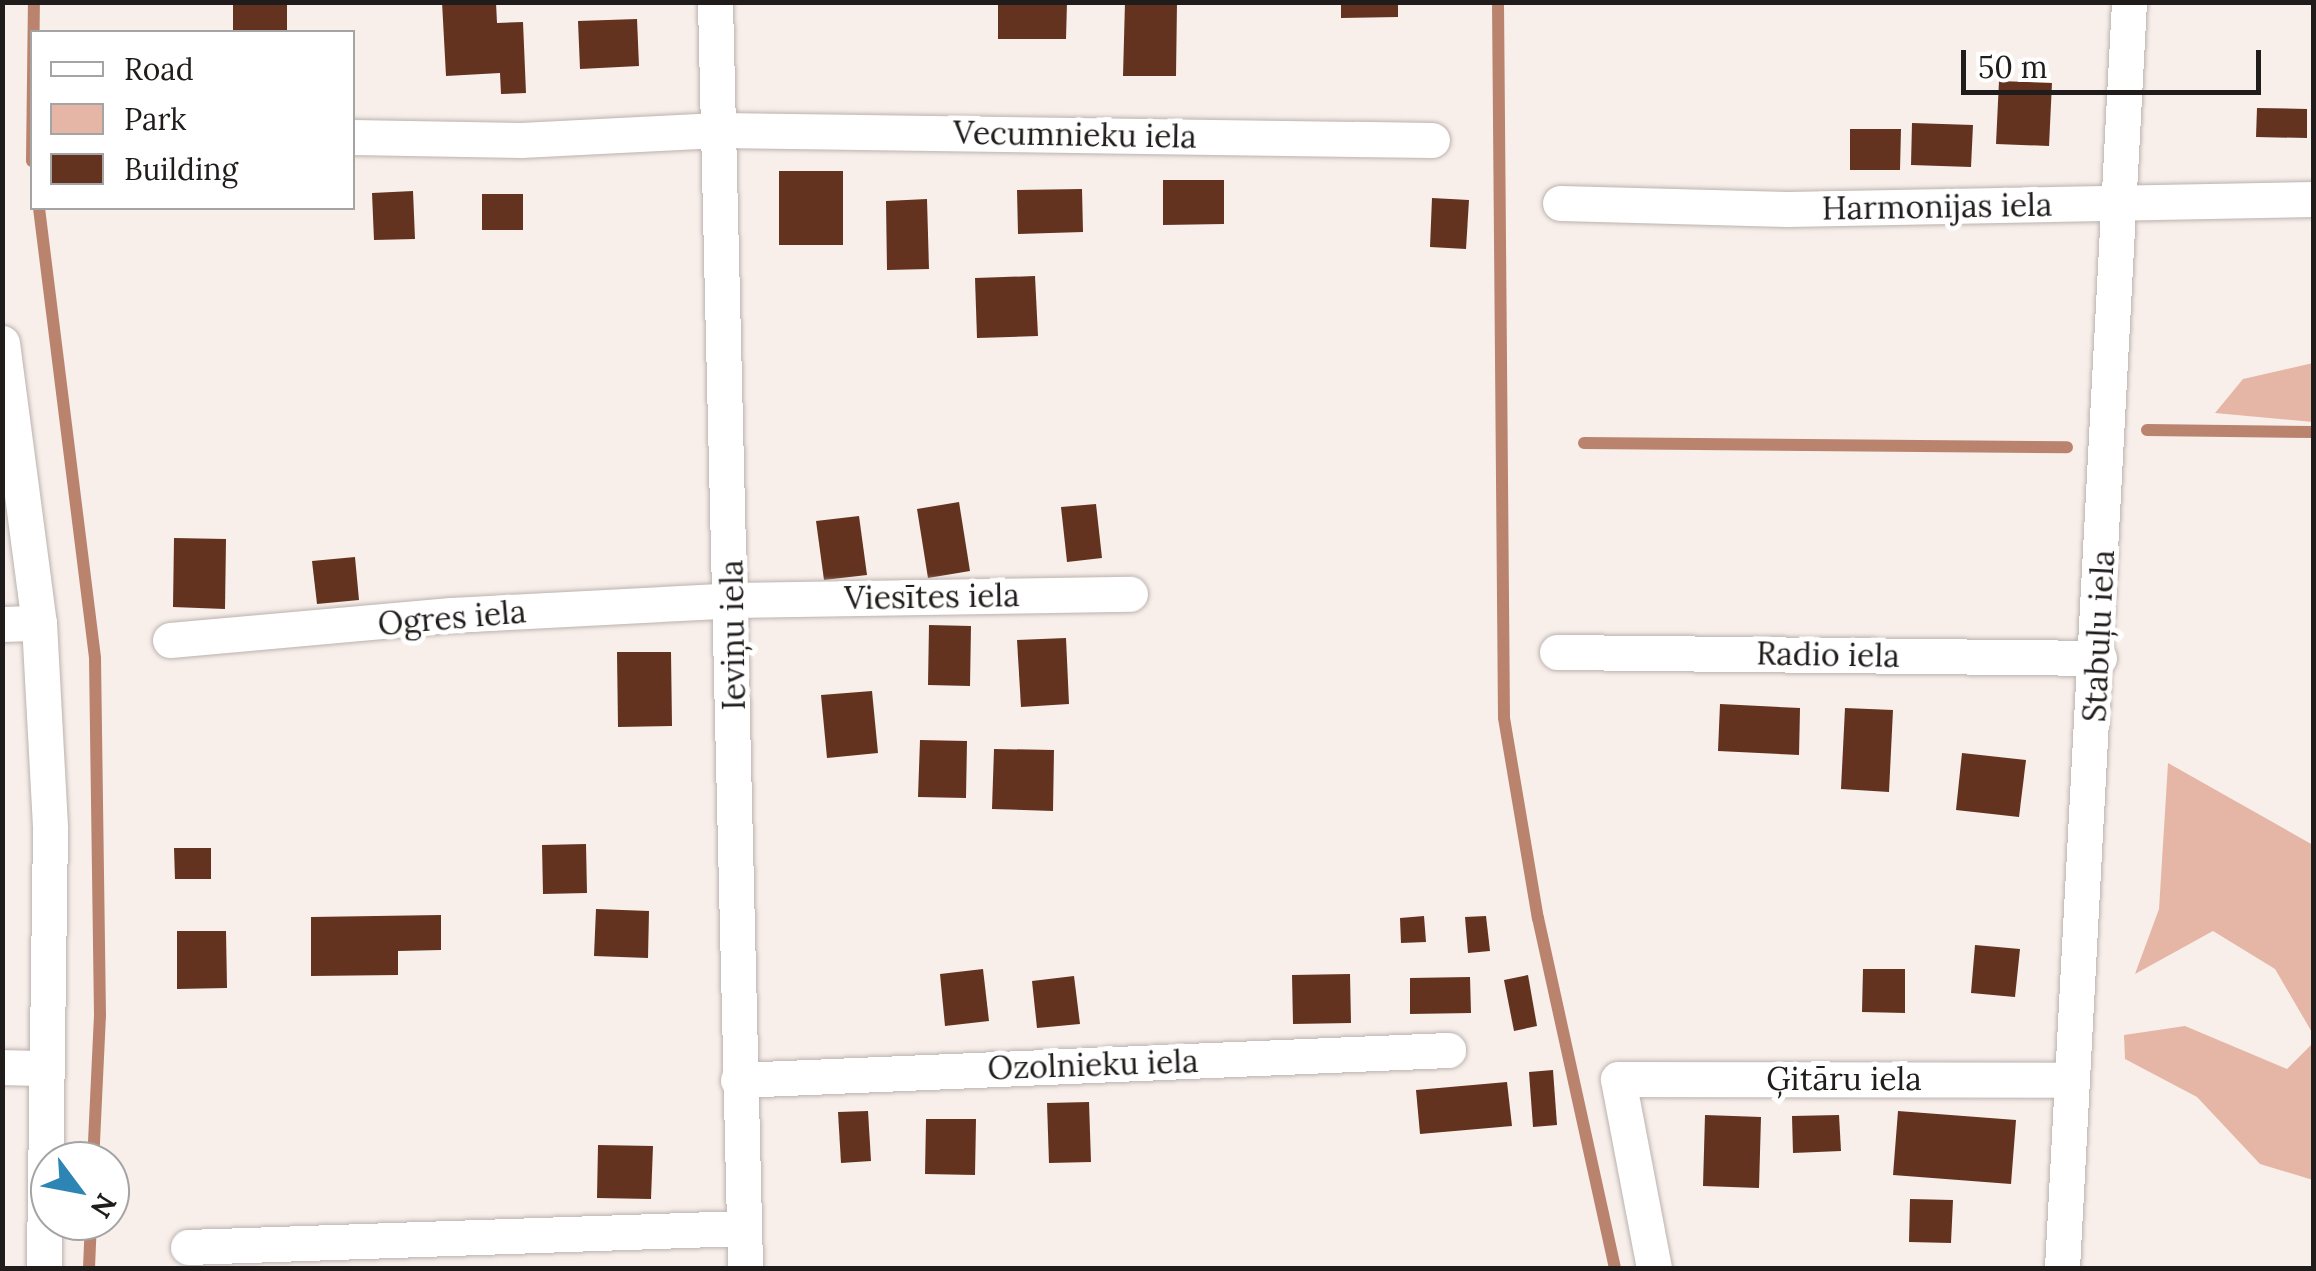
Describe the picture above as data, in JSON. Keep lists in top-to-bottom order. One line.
{"streets":{"street":["Vecumnieku iela","Harmonijas iela","Viesītes iela","Ogres iela","Ieviņu iela","Stabuļu iela","Radio iela","Ozolnieku iela","Ģitāru iela"]},"crossings":[["Vecumnieku iela","Ieviņu iela"],["Harmonijas iela","Stabuļu iela"],["Viesītes iela","Ogres iela"],["Viesītes iela","Ieviņu iela"],["Ogres iela","Ieviņu iela"],["Ieviņu iela","Ozolnieku iela"],["Stabuļu iela","Radio iela"],["Stabuļu iela","Ģitāru iela"]],"legend":["Road","Park","Building"],"scale_bar":"50 m","north":"bottom right"}
